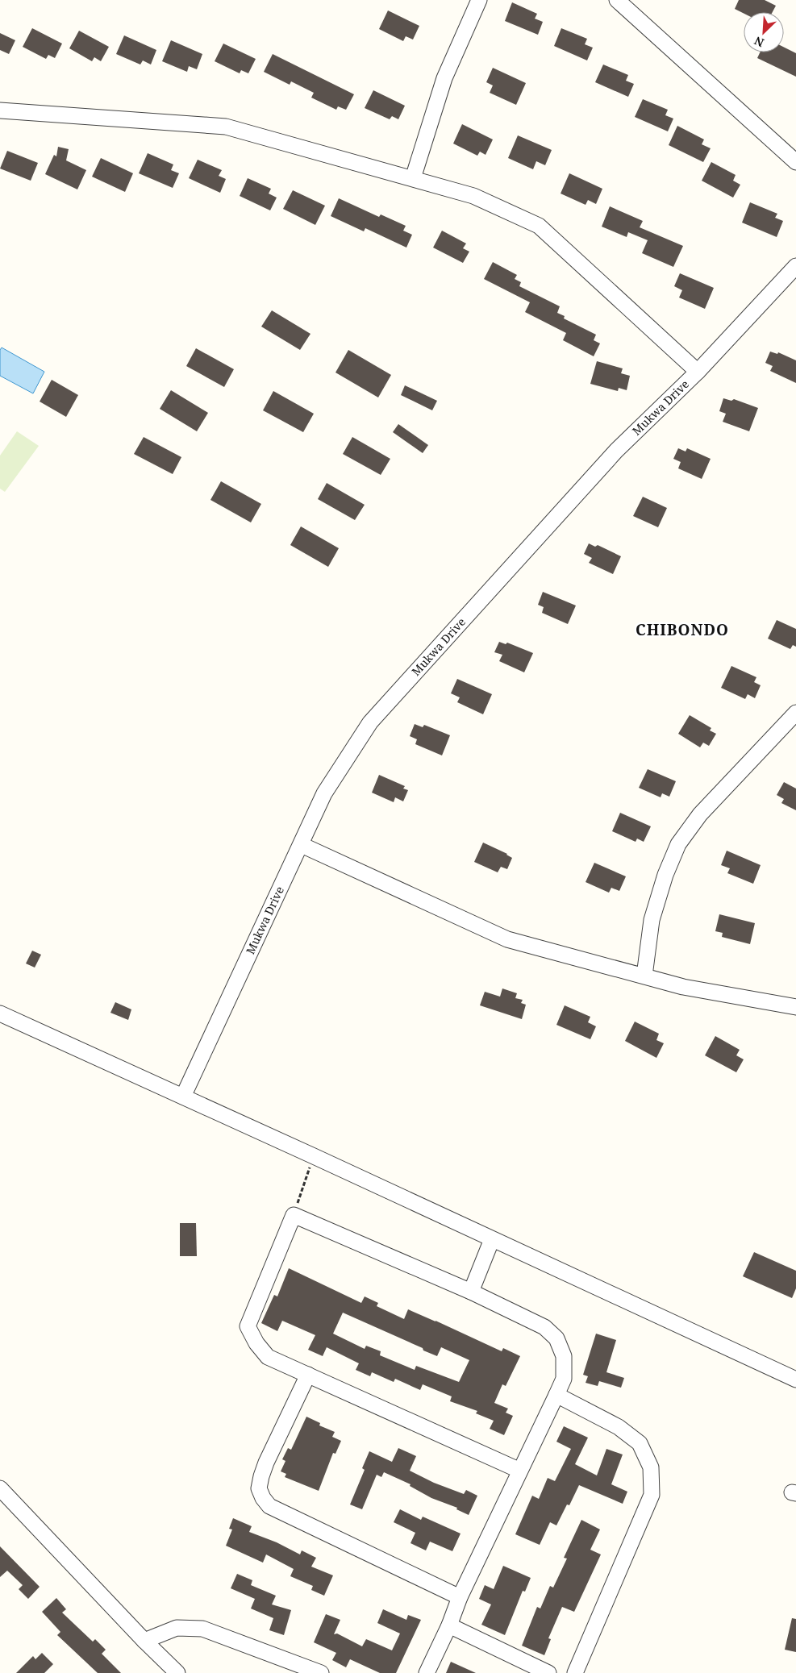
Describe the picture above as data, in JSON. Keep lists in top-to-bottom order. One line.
{"streets":{"street":["Mukwa Drive"]},"districts":["CHIBONDO"],"north":"bottom left"}
